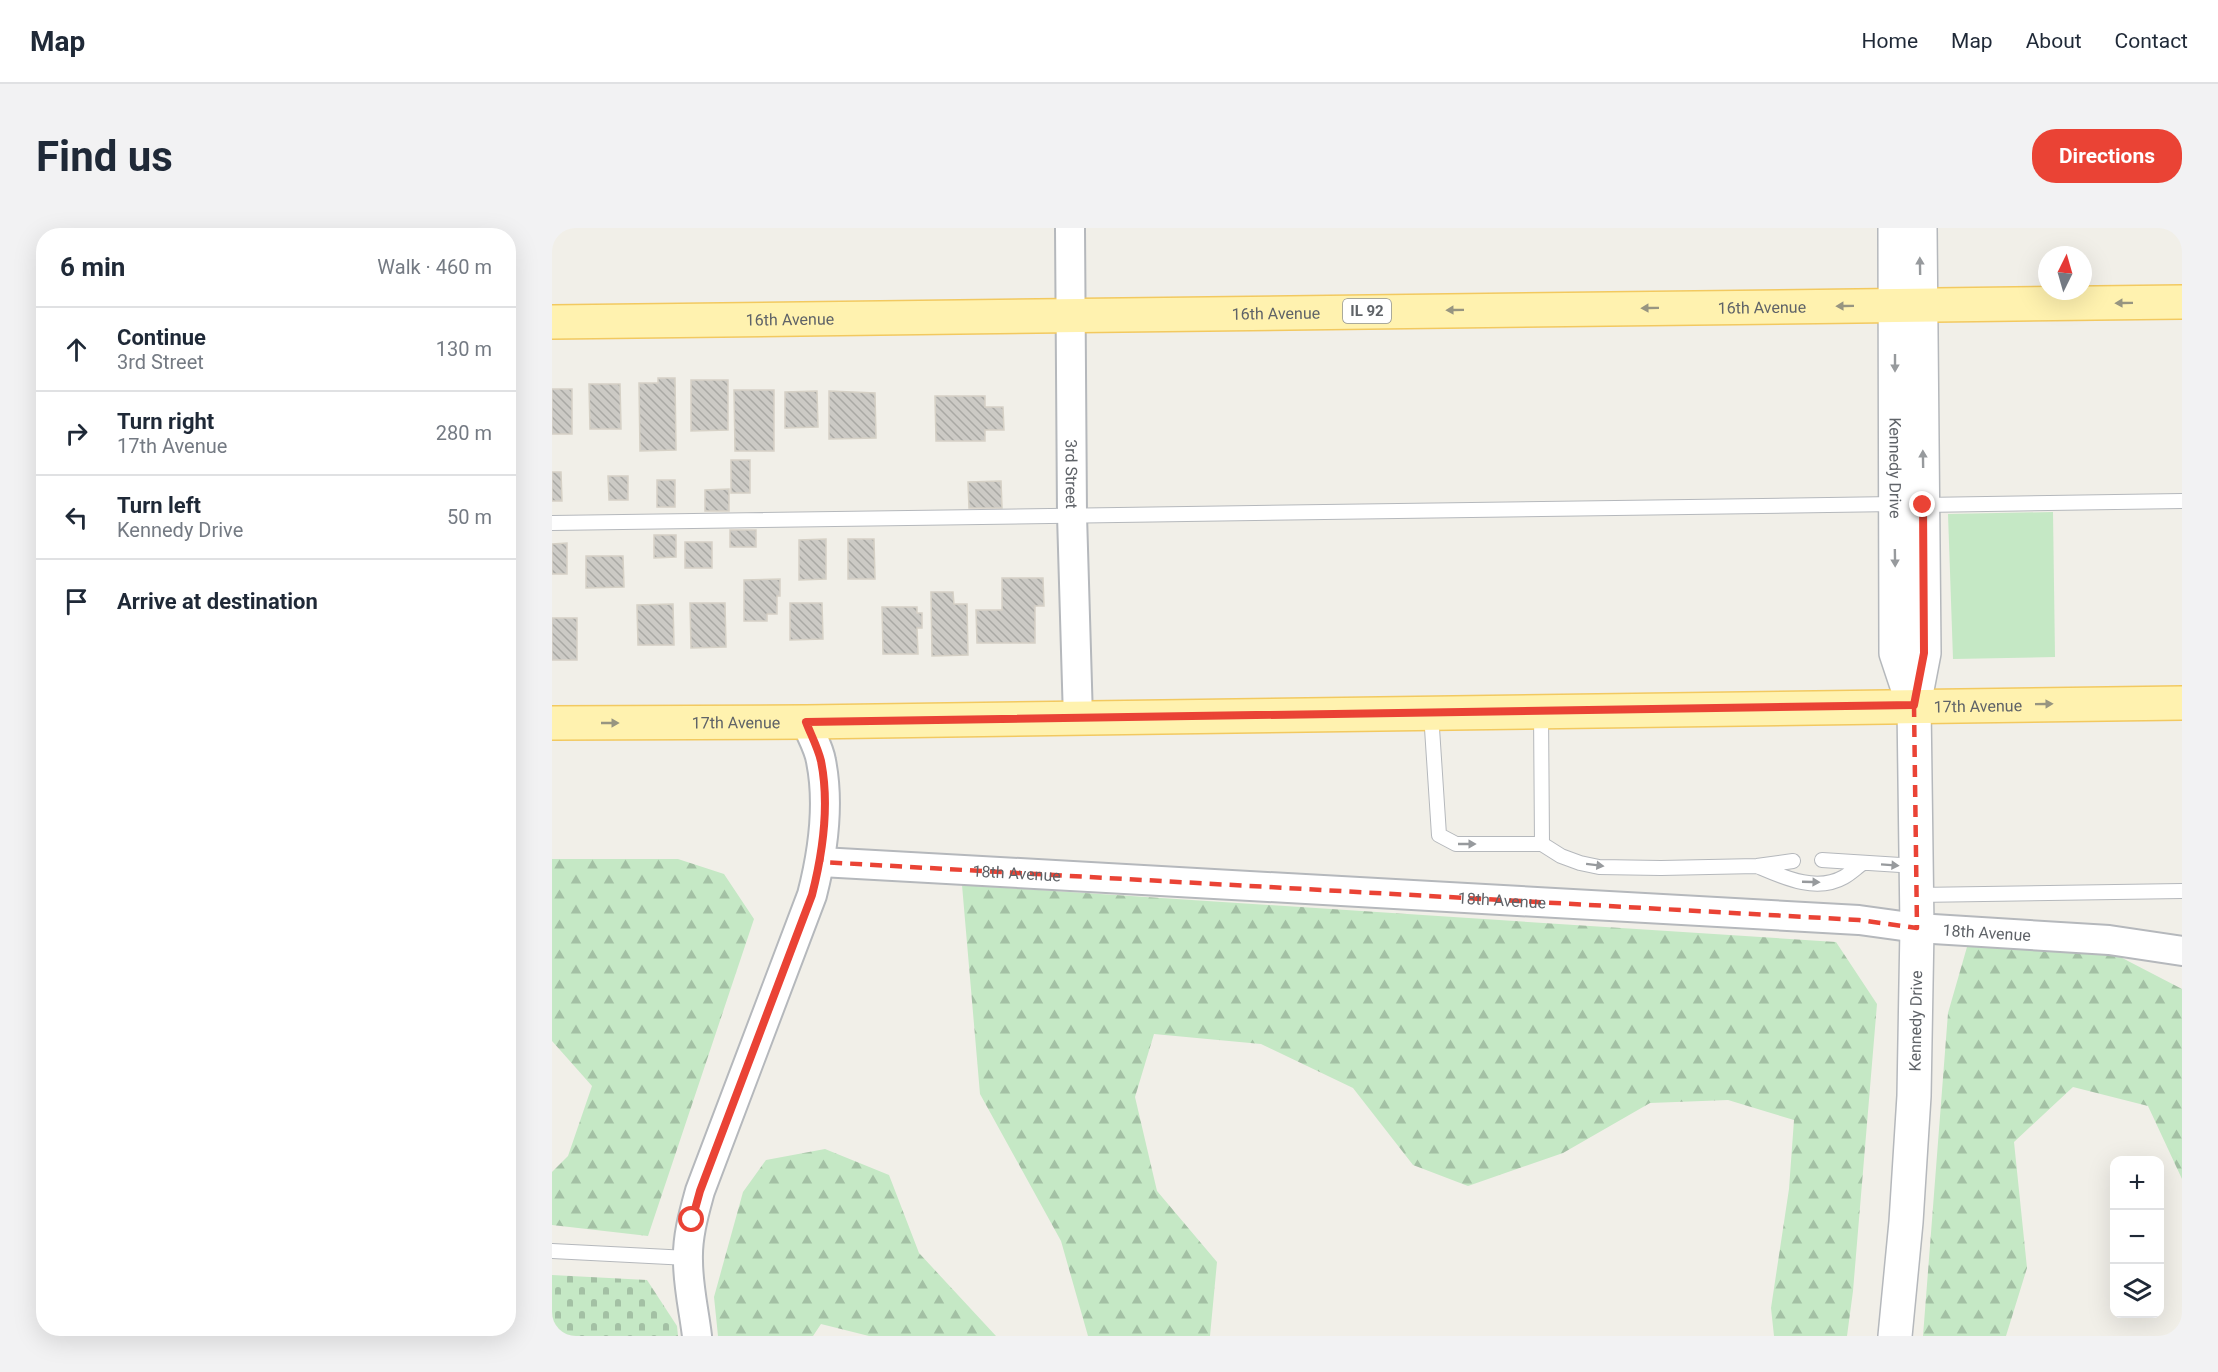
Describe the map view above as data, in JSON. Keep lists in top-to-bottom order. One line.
{"streets":{"main road":["16th Avenue","IL 92","17th Avenue"],"street":["Kennedy Drive","3rd Street","18th Avenue"]},"crossings":[["16th Avenue","Kennedy Drive"],["16th Avenue","3rd Street"],["Kennedy Drive","17th Avenue"],["Kennedy Drive","18th Avenue"],["3rd Street","17th Avenue"]],"one_way":["16th Avenue"],"north":"top","page":{"header":"Map","nav":["Home","Map","About","Contact"],"buttons":"Directions","title":"Find us","heading":["6 min","Walk · 460 m"],"list":[["Continue","3rd Street","130 m"],["Turn right","17th Avenue","280 m"],["Turn left","Kennedy Drive","50 m"],"Arrive at destination"],"map_buttons":["+","−"]}}
